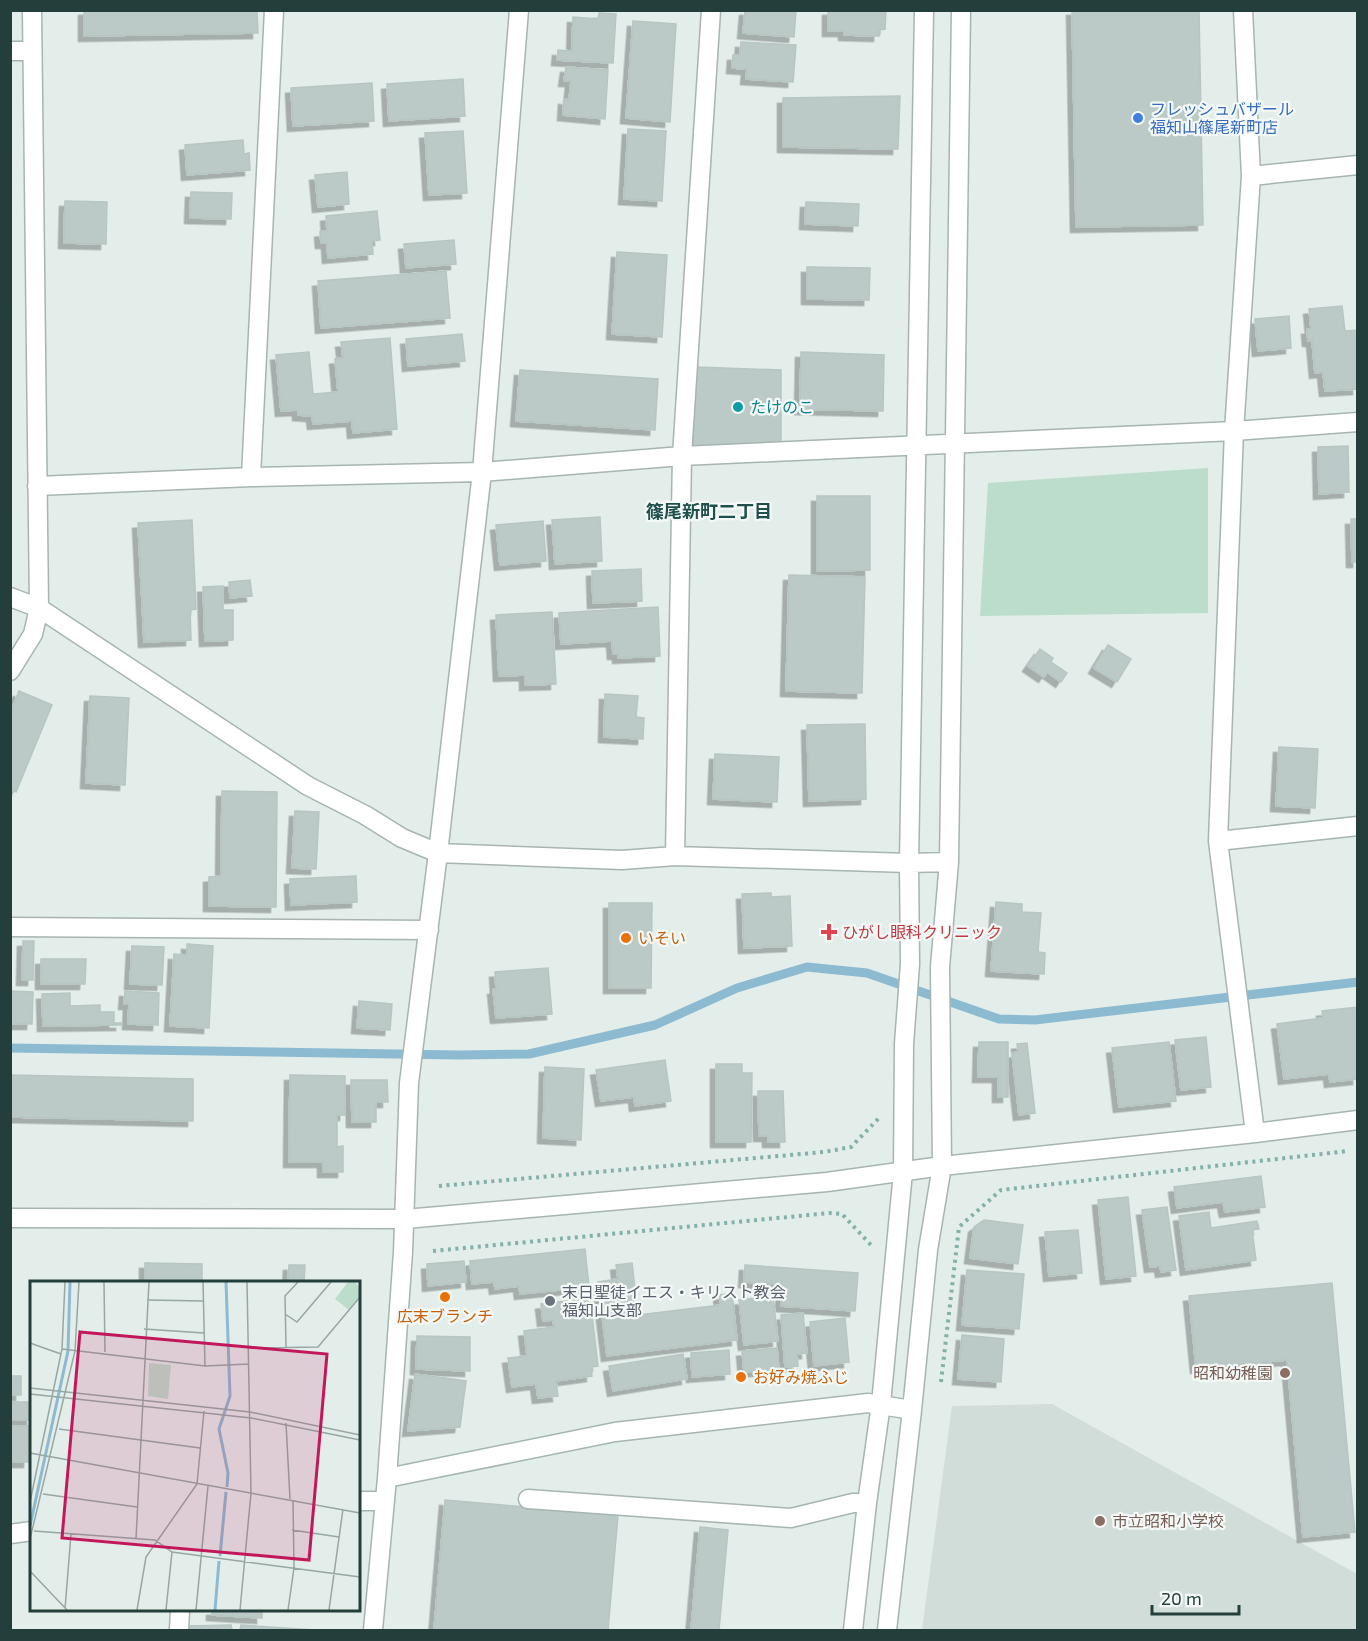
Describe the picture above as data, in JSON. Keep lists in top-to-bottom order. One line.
{"districts":["篠尾新町二丁目"],"places":{"other":["フレッシュバザール 福知山篠尾新町店","たけのこ","いそい","広末ブランチ","末日聖徒イエス・キリスト教会 福知山支部","昭和幼稚園","お好み焼ふじ","市立昭和小学校"],"health":["ひがし眼科クリニック"]},"scale_bar":"20 m"}
